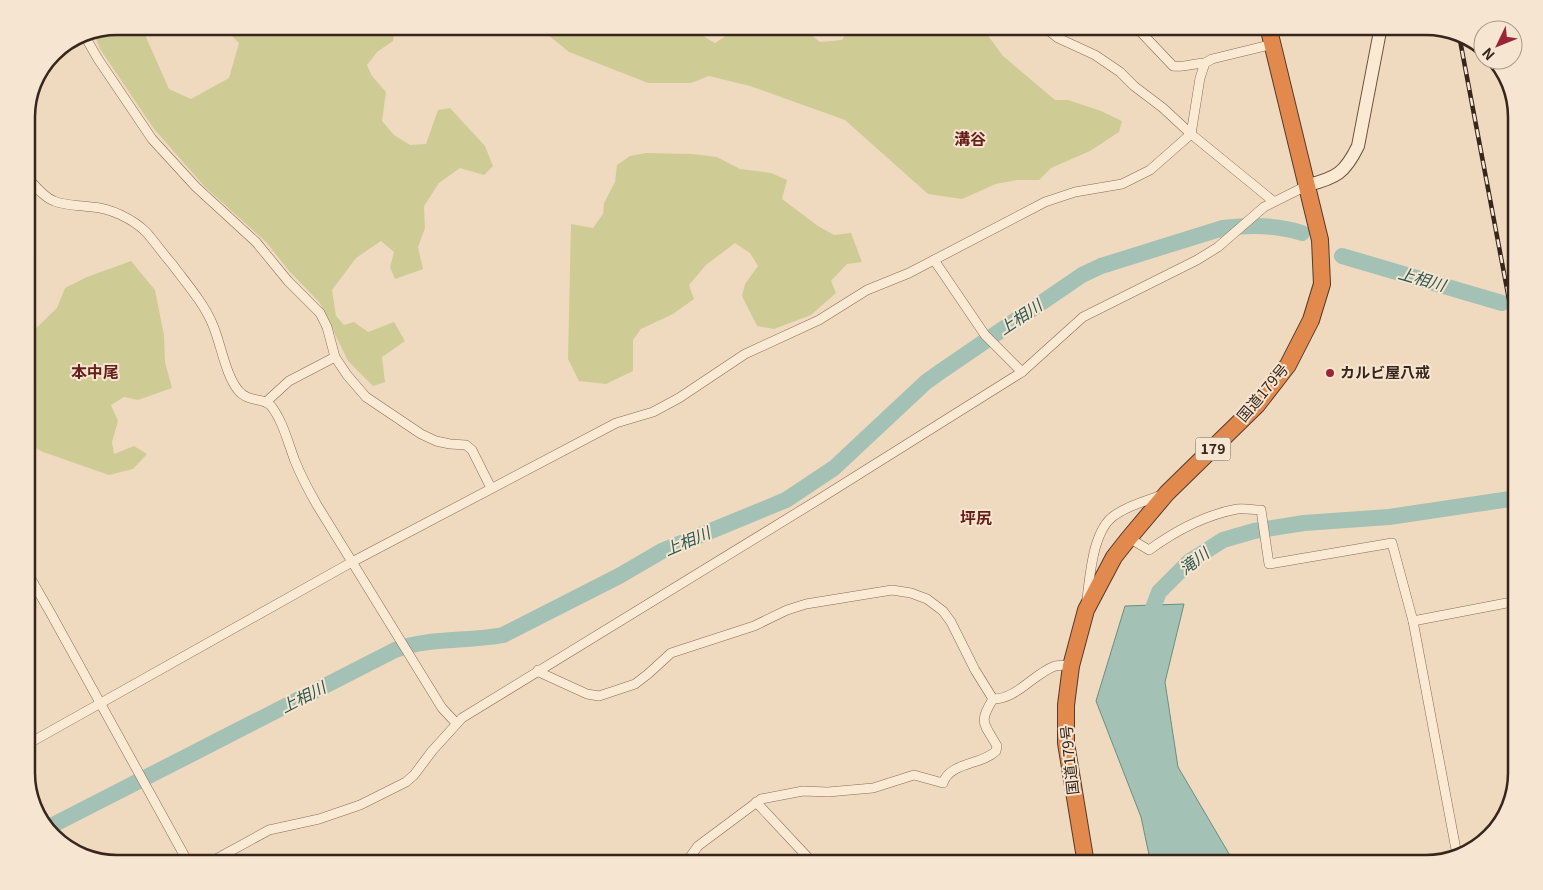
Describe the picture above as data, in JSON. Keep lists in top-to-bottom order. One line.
{"streets":{"highway":["国道179号","179"]},"districts":["溝谷","本中尾","坪尻"],"water":["上相川","滝川"],"places":["カルビ屋八戒"],"north":"bottom left"}
